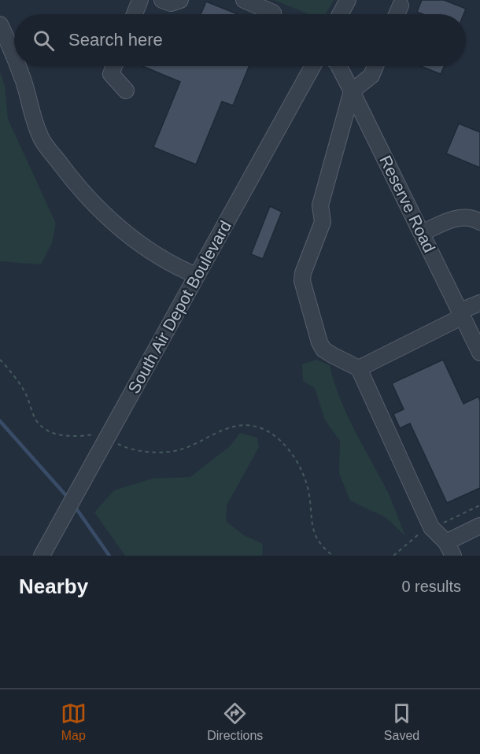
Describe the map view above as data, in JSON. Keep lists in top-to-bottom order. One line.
{"streets":{"street":["Reserve Road","South Air Depot Boulevard"]},"page":{"search":"Search here","heading":["Nearby","0 results"],"nav":["Map","Directions","Saved"]}}
